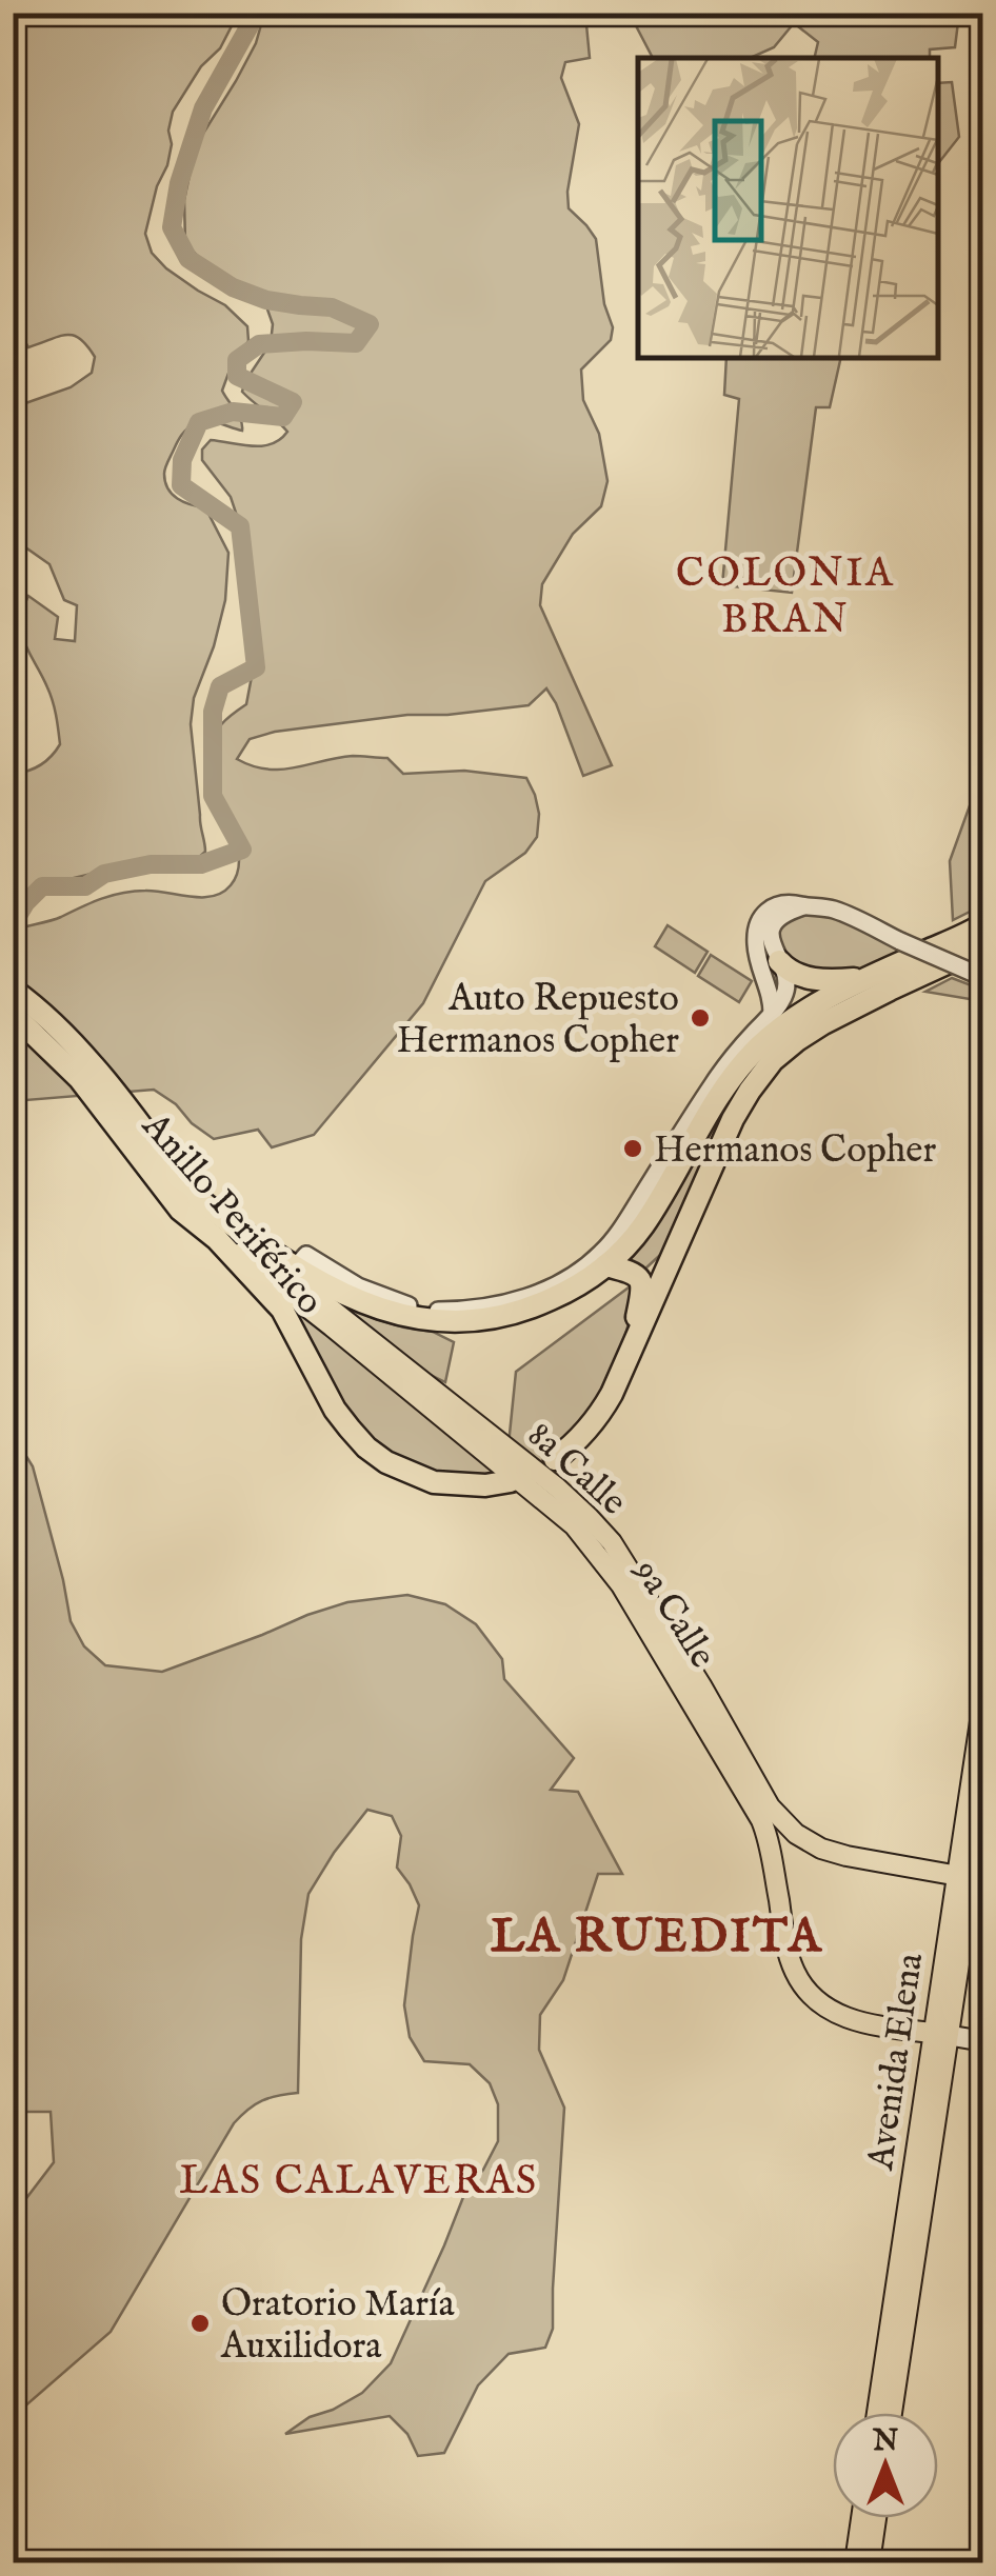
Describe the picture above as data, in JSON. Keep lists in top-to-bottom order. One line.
{"streets":{"highway":["Anillo Periférico"],"main road":["8a Calle","9a Calle","Avenida Elena"]},"crossings":[["Anillo Periférico","8a Calle"],["Anillo Periférico","9a Calle"],["8a Calle","9a Calle"],["8a Calle","Avenida Elena"],["9a Calle","Avenida Elena"]],"districts":["COLONIA BRAN","LA RUEDITA","LAS CALAVERAS"],"places":["Auto Repuesto Hermanos Copher","Hermanos Copher","Oratorio María Auxilidora"],"north":"top"}
